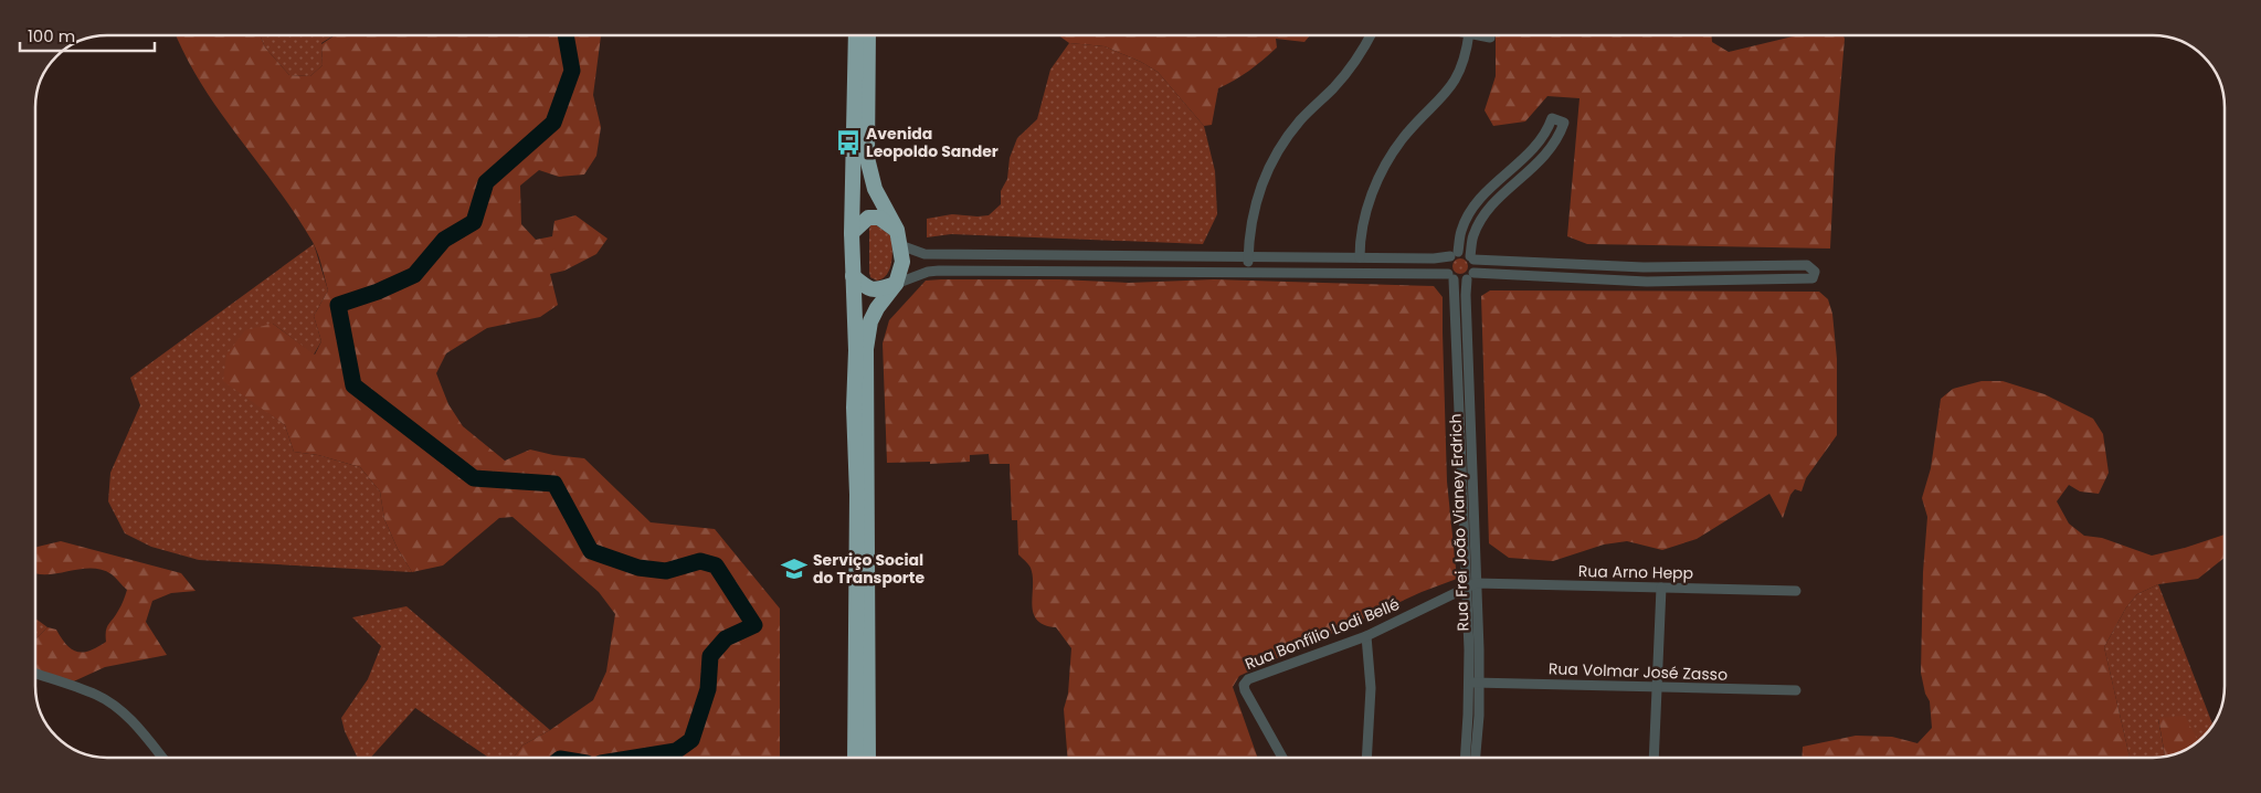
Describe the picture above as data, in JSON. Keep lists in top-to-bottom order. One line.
{"streets":{"street":["Rua Frei João Vianey Erdrich","Rua Arno Hepp","Rua Bonfílio Lodi Bellé","Rua Volmar José Zasso"]},"crossings":[["Rua Frei João Vianey Erdrich","Rua Arno Hepp"],["Rua Frei João Vianey Erdrich","Rua Bonfílio Lodi Bellé"],["Rua Frei João Vianey Erdrich","Rua Volmar José Zasso"],["Rua Arno Hepp","Rua Bonfílio Lodi Bellé"]],"places":{"bus stop":["Avenida Leopoldo Sander"],"school or university":["Serviço Social do Transporte"]},"scale_bar":"100 m"}
